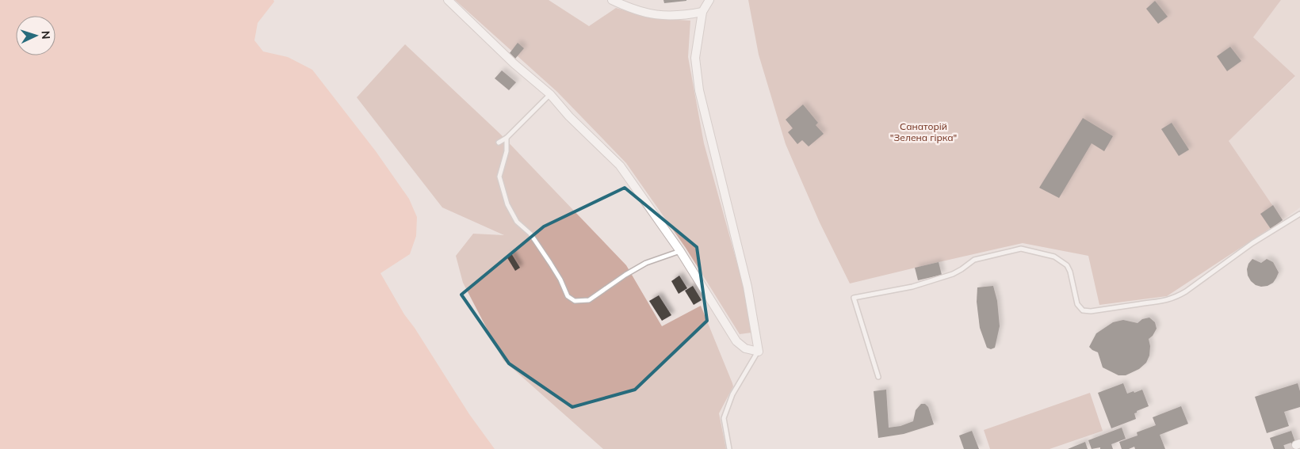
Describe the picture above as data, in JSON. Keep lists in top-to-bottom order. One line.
{"parks":["Санаторій \"Зелена гірка\""],"north":"right"}
